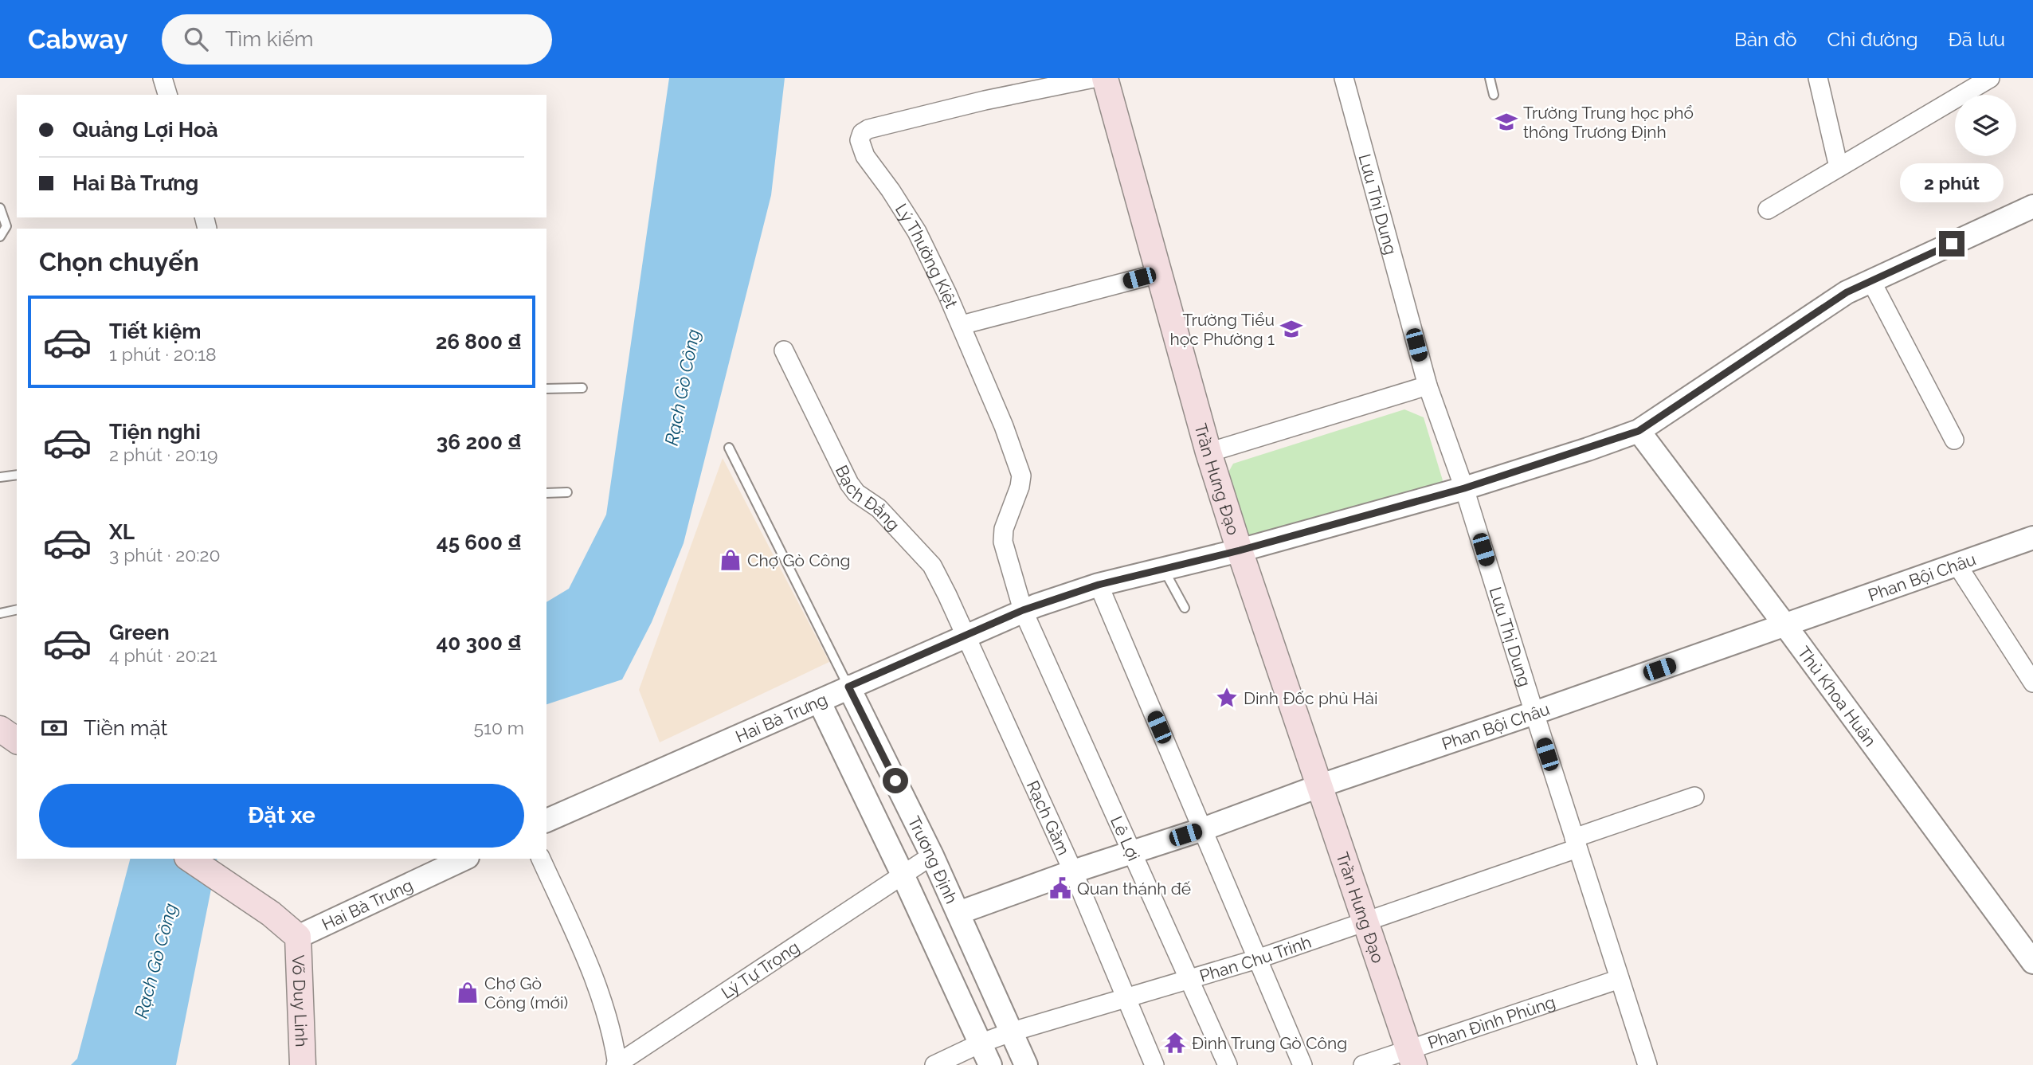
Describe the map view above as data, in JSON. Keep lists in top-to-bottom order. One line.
{"streets":{"main road":["Trần Hưng Đạo","Võ Duy Linh"],"street":["Lưu Thị Dung","Lý Thường Kiệt","Bạch Đằng","Phan Bội Châu","Thủ Khoa Huân","Hai Bà Trưng","Rạch Gầm","Lê Lợi","Trương Định","Phan Chu Trinh","Lý Tự Trọng","Phan Đình Phùng"]},"crossings":[["Lưu Thị Dung","Phan Bội Châu"],["Lưu Thị Dung","Hai Bà Trưng"],["Lưu Thị Dung","Phan Chu Trinh"],["Lưu Thị Dung","Phan Đình Phùng"],["Lý Thường Kiệt","Hai Bà Trưng"],["Lý Thường Kiệt","Lê Lợi"],["Trần Hưng Đạo","Phan Bội Châu"],["Trần Hưng Đạo","Hai Bà Trưng"],["Trần Hưng Đạo","Phan Chu Trinh"],["Trần Hưng Đạo","Phan Đình Phùng"],["Bạch Đằng","Hai Bà Trưng"],["Bạch Đằng","Rạch Gầm"],["Phan Bội Châu","Thủ Khoa Huân"],["Phan Bội Châu","Rạch Gầm"],["Phan Bội Châu","Lê Lợi"],["Phan Bội Châu","Trương Định"],["Thủ Khoa Huân","Hai Bà Trưng"],["Hai Bà Trưng","Rạch Gầm"],["Hai Bà Trưng","Lê Lợi"],["Hai Bà Trưng","Trương Định"],["Hai Bà Trưng","Võ Duy Linh"],["Rạch Gầm","Phan Chu Trinh"],["Lê Lợi","Phan Chu Trinh"],["Trương Định","Phan Chu Trinh"],["Trương Định","Lý Tự Trọng"]],"water":["Rạch Gò Công"],"places":{"school or university":["Trường Trung học phổ thông Trương Định","Trường Tiểu học Phường 1"],"shop":["Chợ Gò Công","Chợ Gò Công (mới)"],"place":["Dinh Đốc phủ Hải"],"public building":["Quan thánh đế"],"temple":["Đình Trung Gò Công"]},"page":{"header":"Cabway","search":"Tìm kiếm","nav":["Bản đồ","Chỉ đường","Đã lưu"],"banner":["Quảng Lợi Hoà","Hai Bà Trưng"],"bubble":"2 phút","heading":"Chọn chuyến","list":[{"name":"Tiết kiệm","note":"1 phút · 20:18","value":"26 800 ₫"},{"name":"Tiện nghi","note":"2 phút · 20:19","value":"36 200 ₫"},{"name":"XL","note":"3 phút · 20:20","value":"45 600 ₫"},{"name":"Green","note":"4 phút · 20:21","value":"40 300 ₫"}],"pay":["Tiền mặt","510 m"],"buttons":"Đặt xe"}}
